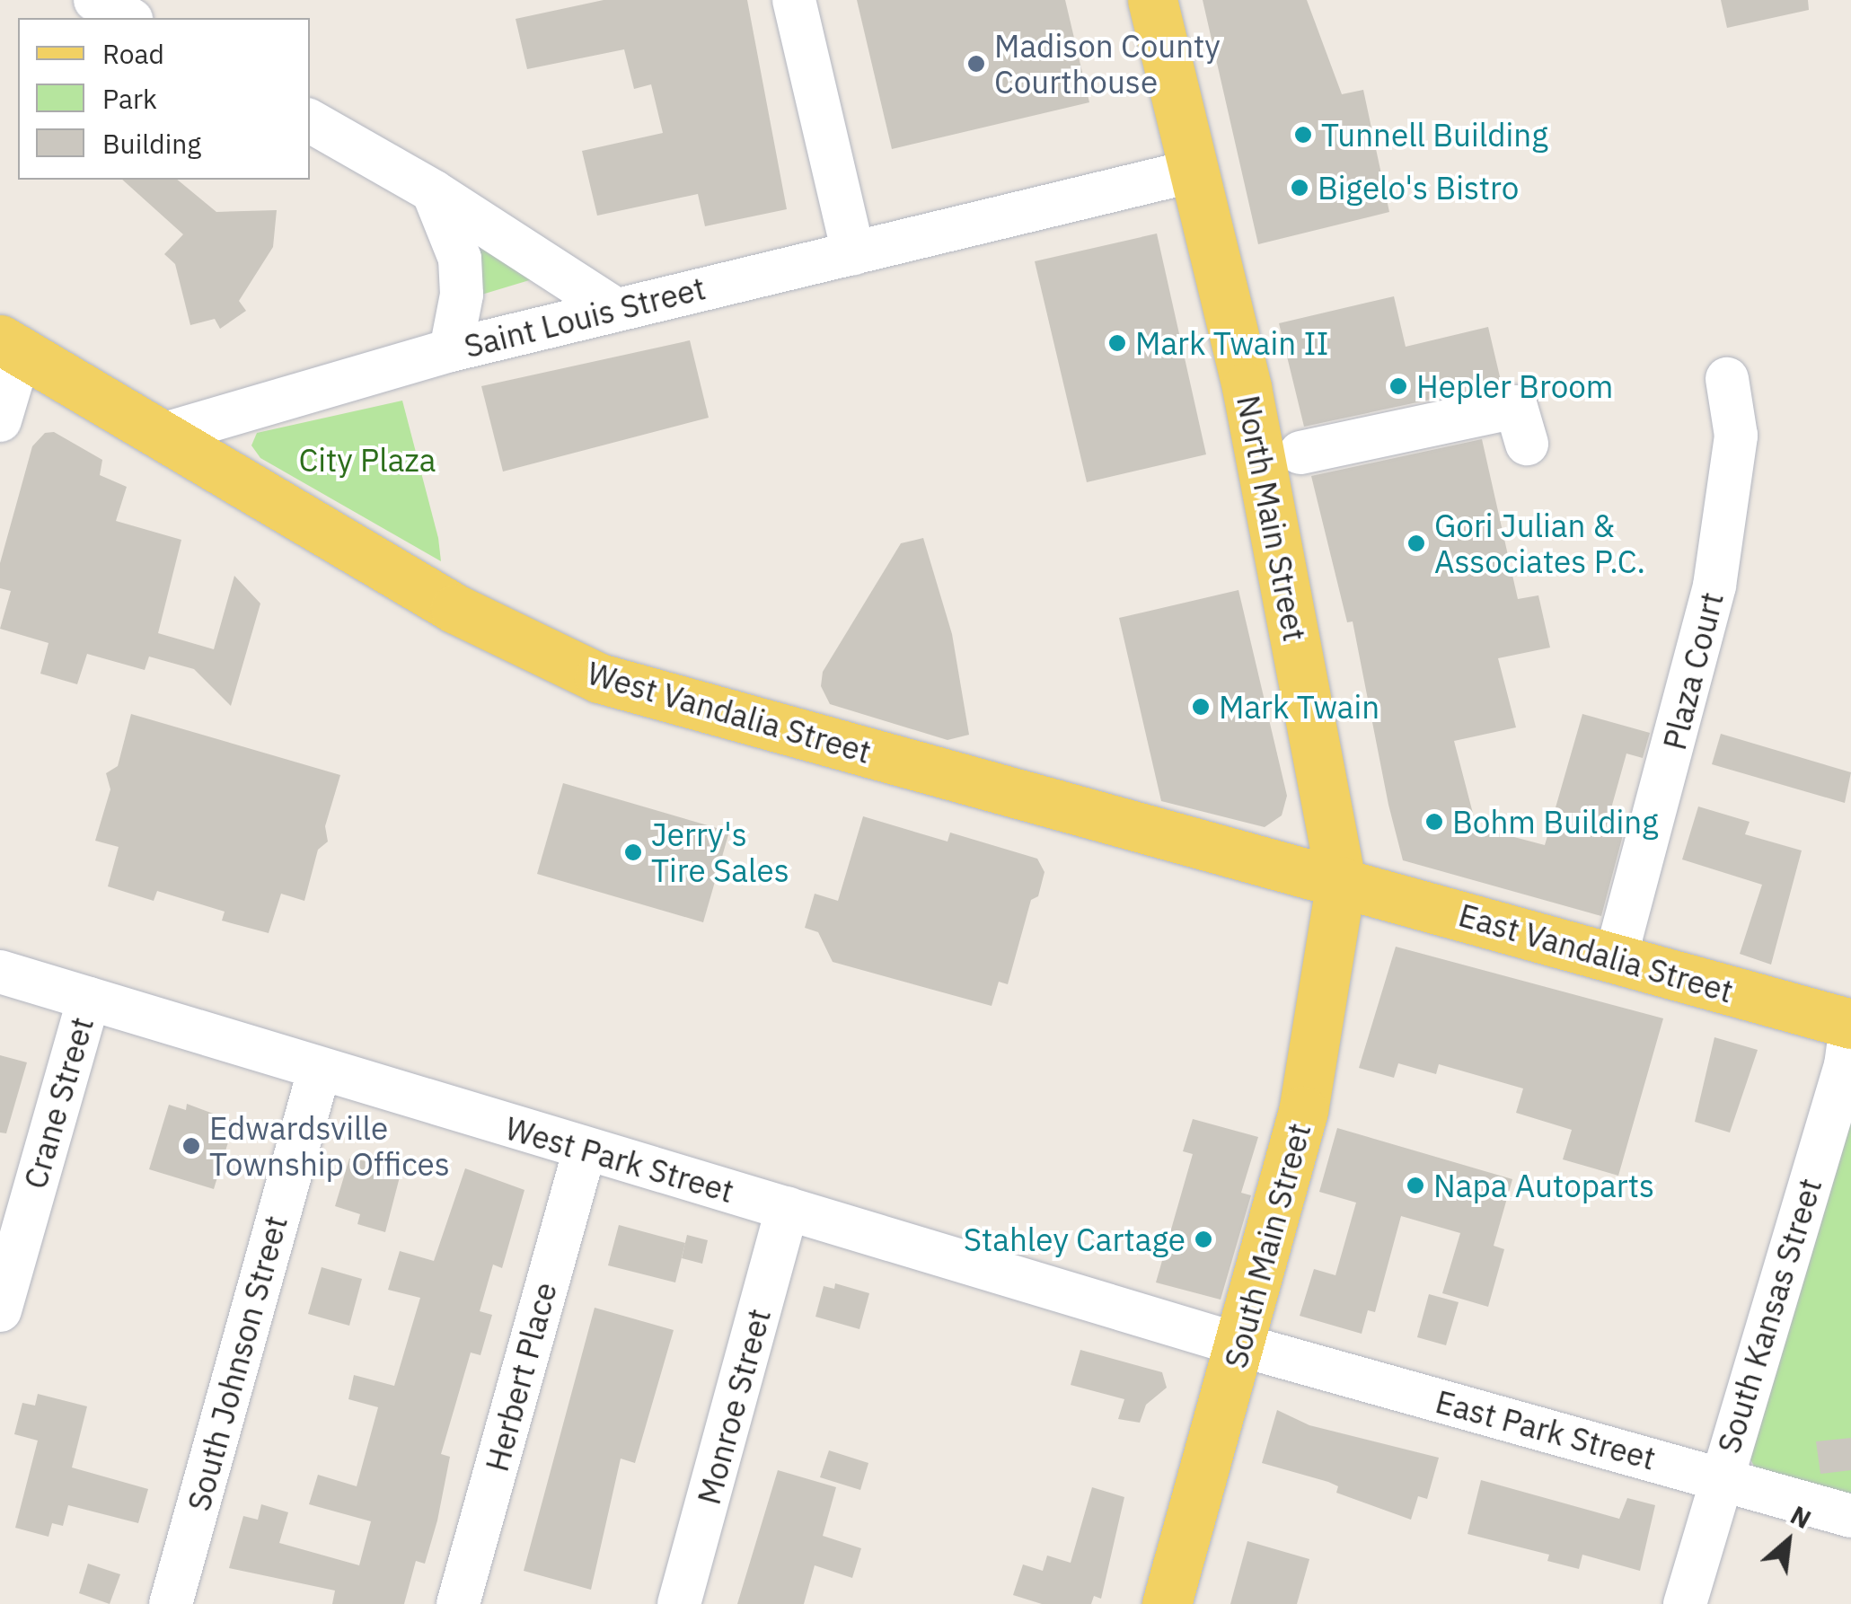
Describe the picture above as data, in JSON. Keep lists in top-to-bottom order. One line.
{"streets":{"main road":["North Main Street","West Vandalia Street","East Vandalia Street","South Main Street"],"street":["Saint Louis Street","Plaza Court","Crane Street","West Park Street","South Kansas Street","South Johnson Street","Herbert Place","Monroe Street","East Park Street"]},"crossings":[["Saint Louis Street","North Main Street"],["Saint Louis Street","West Vandalia Street"],["North Main Street","West Vandalia Street"],["North Main Street","East Vandalia Street"],["North Main Street","South Main Street"],["Plaza Court","East Vandalia Street"],["West Vandalia Street","East Vandalia Street"],["West Vandalia Street","South Main Street"],["East Vandalia Street","South Main Street"],["East Vandalia Street","South Kansas Street"],["Crane Street","West Park Street"],["West Park Street","South Main Street"],["West Park Street","South Johnson Street"],["West Park Street","Herbert Place"],["West Park Street","Monroe Street"],["West Park Street","East Park Street"],["South Main Street","East Park Street"],["South Kansas Street","East Park Street"]],"parks":["City Plaza"],"places":["Madison County Courthouse","Tunnell Building","Bigelo's Bistro","Mark Twain II","Hepler Broom","Gori Julian & Associates P.C.","Mark Twain","Bohm Building","Jerry's Tire Sales","Edwardsville Township Offices","Napa Autoparts","Stahley Cartage"],"legend":["Road","Park","Building"],"north":"top right"}
